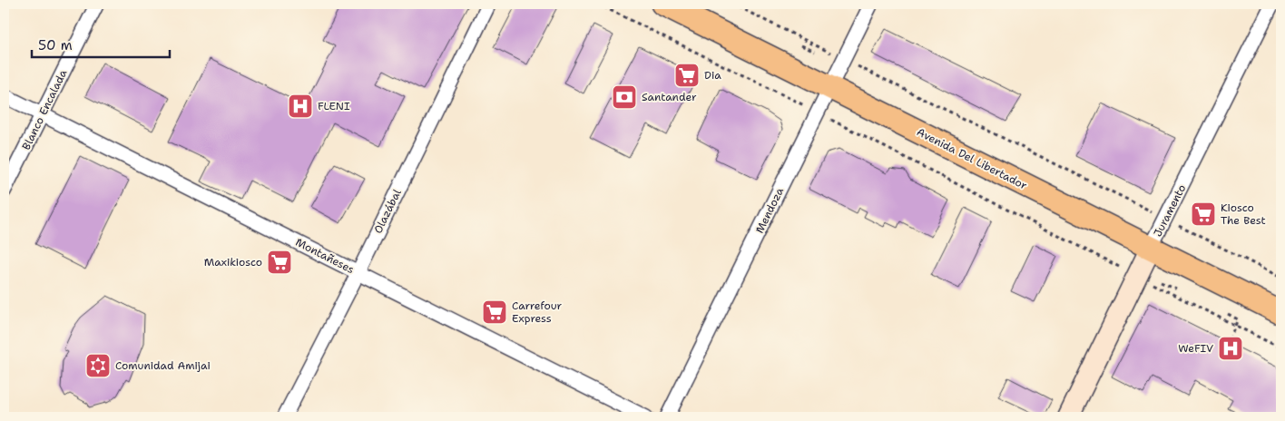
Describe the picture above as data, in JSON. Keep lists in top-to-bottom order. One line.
{"streets":{"main road":["Avenida Del Libertador"],"street":["Blanco Encalada","Mendoza","Juramento","Olazábal","Montañeses"]},"crossings":[["Blanco Encalada","Montañeses"],["Avenida Del Libertador","Mendoza"],["Avenida Del Libertador","Juramento"],["Olazábal","Montañeses"]],"places":{"supermarket":["Dia","Kiosco The Best","Maxikiosco","Carrefour Express"],"bank":["Santander"],"hospital":["FLENI","WeFIV"],"synagogue":["Comunidad Amijai"]},"scale_bar":"50 m"}
